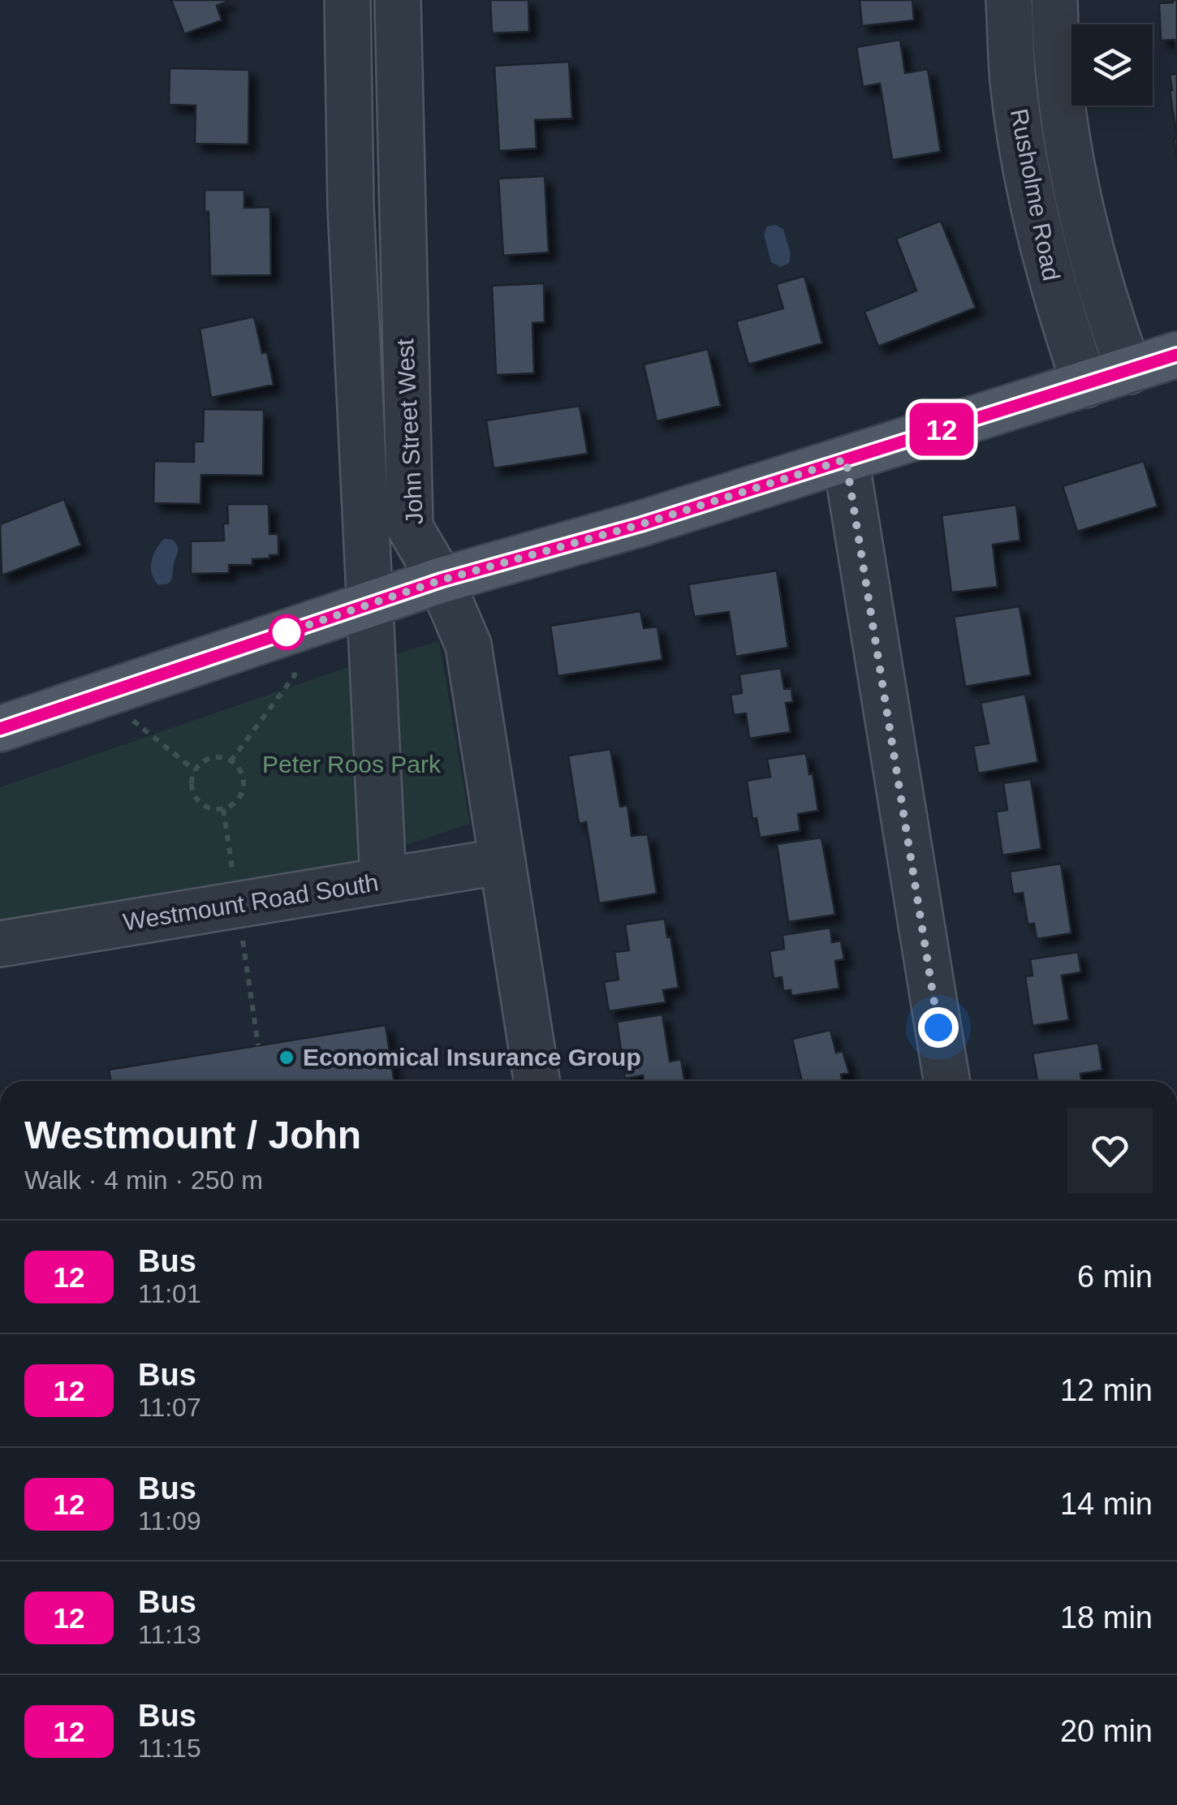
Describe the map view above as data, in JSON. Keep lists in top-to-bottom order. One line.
{"streets":{"street":["Rusholme Road","John Street West","Westmount Road South"]},"crossings":[["John Street West","Westmount Road South"]],"parks":["Peter Roos Park"],"places":["Economical Insurance Group"],"lines":["bus line 12"],"page":{"on_map":"12","heading":["Westmount / John","Walk · 4 min · 250 m"],"list":[{"mark":"12","name":"Bus","note":"11:01","value":"6 min"},{"mark":"12","name":"Bus","note":"11:07","value":"12 min"},{"mark":"12","name":"Bus","note":"11:09","value":"14 min"},{"mark":"12","name":"Bus","note":"11:13","value":"18 min"},{"mark":"12","name":"Bus","note":"11:15","value":"20 min"}]}}
